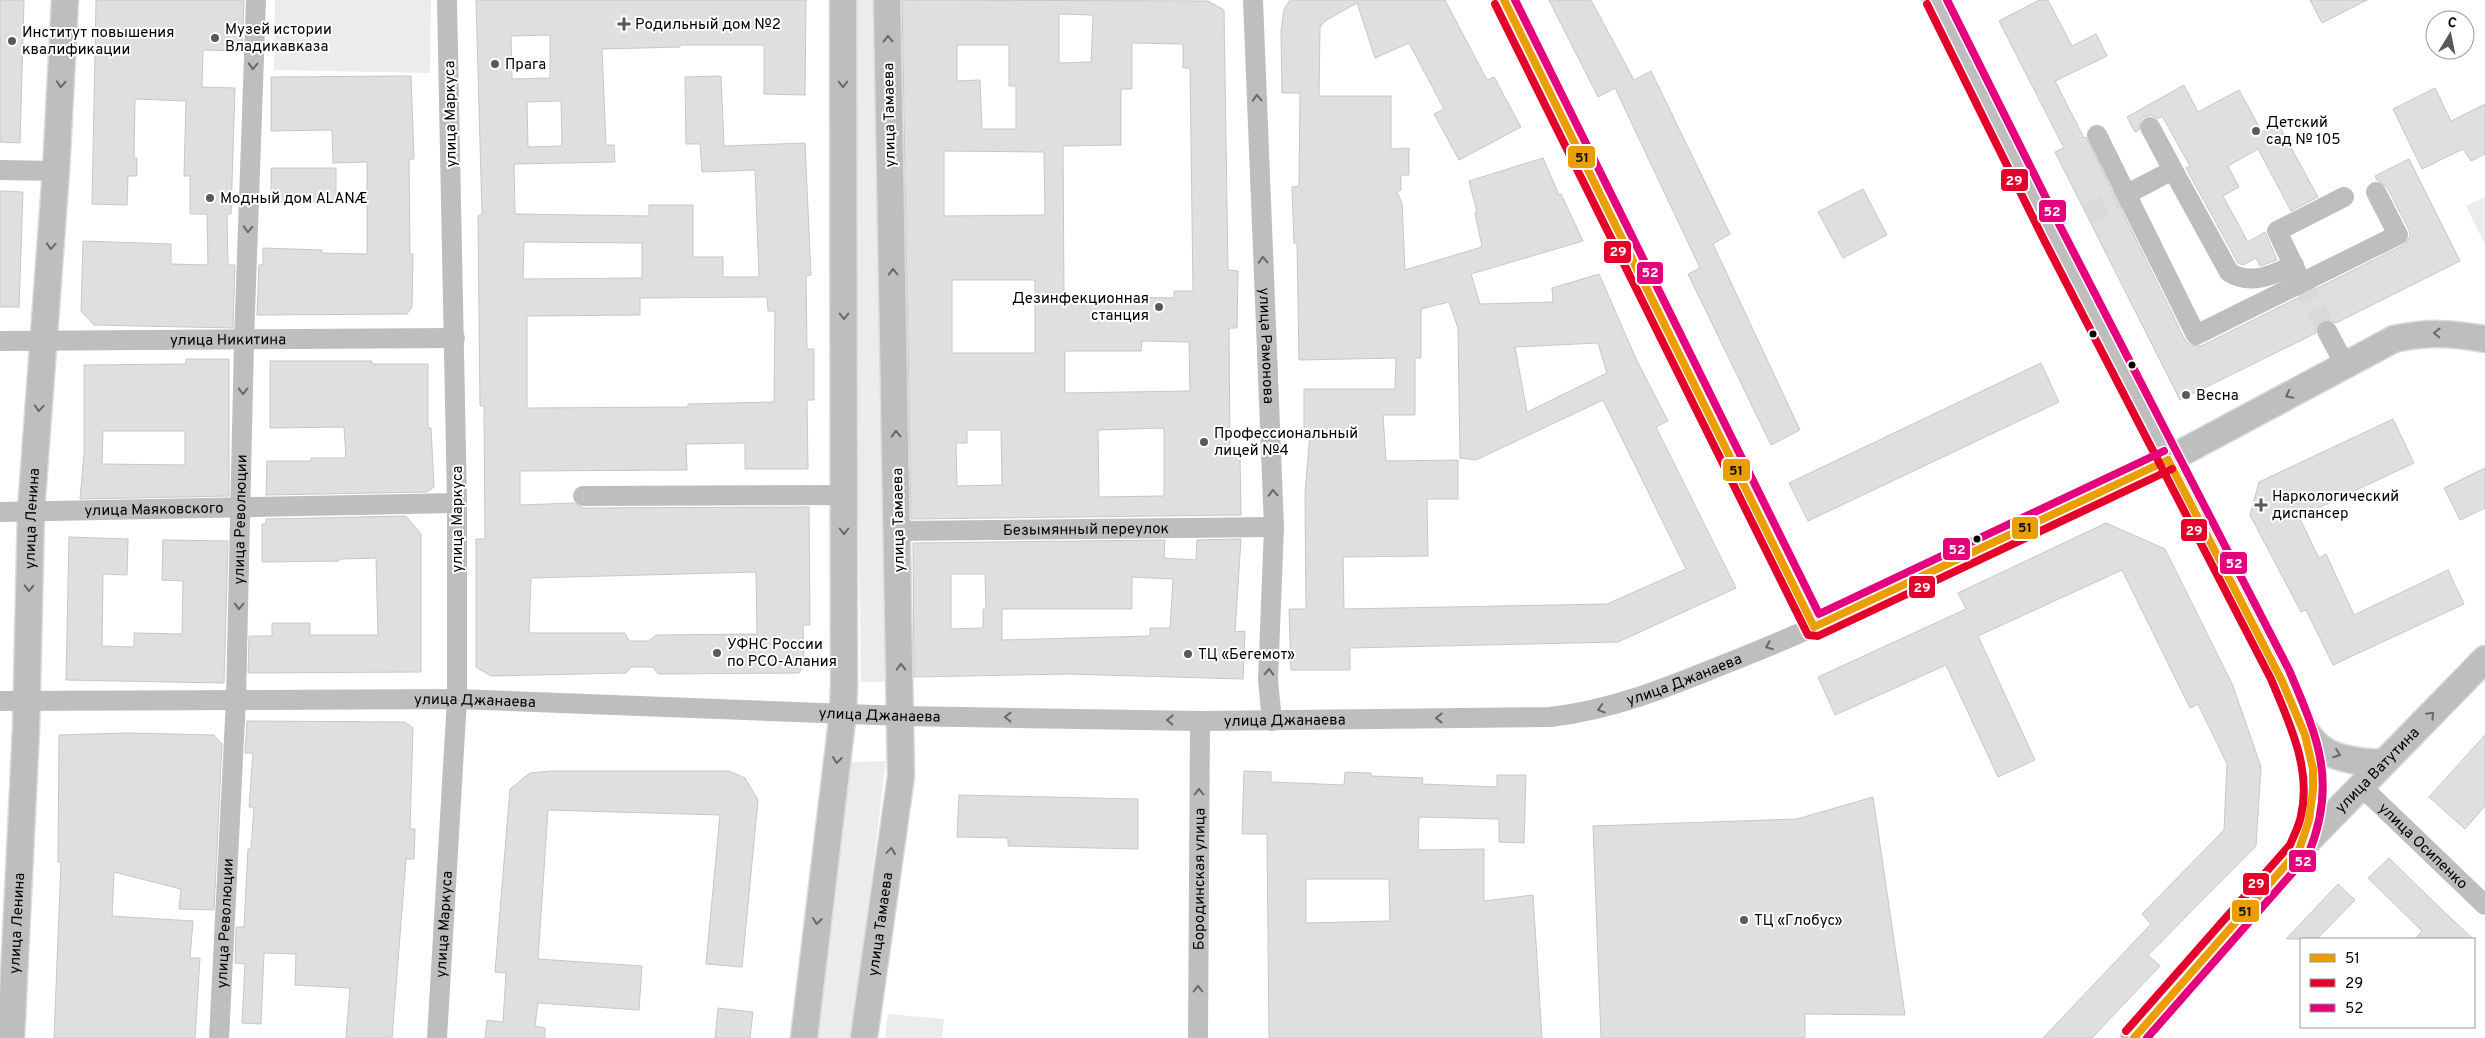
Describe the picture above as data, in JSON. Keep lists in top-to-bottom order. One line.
{"streets":{"main road":["улица Тамаева","улица Ленина","улица Джанаева","улица Ватутина"],"street":["улица Маркуса","улица Никитина","улица Рамонова","улица Маяковского","улица Революции","Безымянный переулок","улица Осипенко","Бородинская улица"]},"crossings":[["улица Маркуса","улица Никитина"],["улица Маркуса","улица Маяковского"],["улица Маркуса","улица Джанаева"],["улица Тамаева","Безымянный переулок"],["улица Тамаева","улица Джанаева"],["улица Никитина","улица Ленина"],["улица Никитина","улица Революции"],["улица Рамонова","Безымянный переулок"],["улица Рамонова","улица Джанаева"],["улица Маяковского","улица Ленина"],["улица Маяковского","улица Революции"],["улица Ленина","улица Джанаева"],["улица Революции","улица Джанаева"],["улица Джанаева","Бородинская улица"],["улица Ватутина","улица Осипенко"]],"one_way":["улица Рамонова","улица Ленина","улица Революции","улица Джанаева","Бородинская улица"],"places":{"health":["Родильный дом №2","Наркологический диспансер"],"other":["Музей истории Владикавказа","Институт повышения квалификации","Прага","Детский сад № 105","Модный дом ALANÆ","Дезинфекционная станция","Весна","Профессиональный лицей №4","УФНС России по РСО-Алания","ТЦ «Бегемот»","ТЦ «Глобус»"]},"lines":["transit line 51","transit line 52","transit line 29"],"legend":["51","29","52"],"north":"top"}
